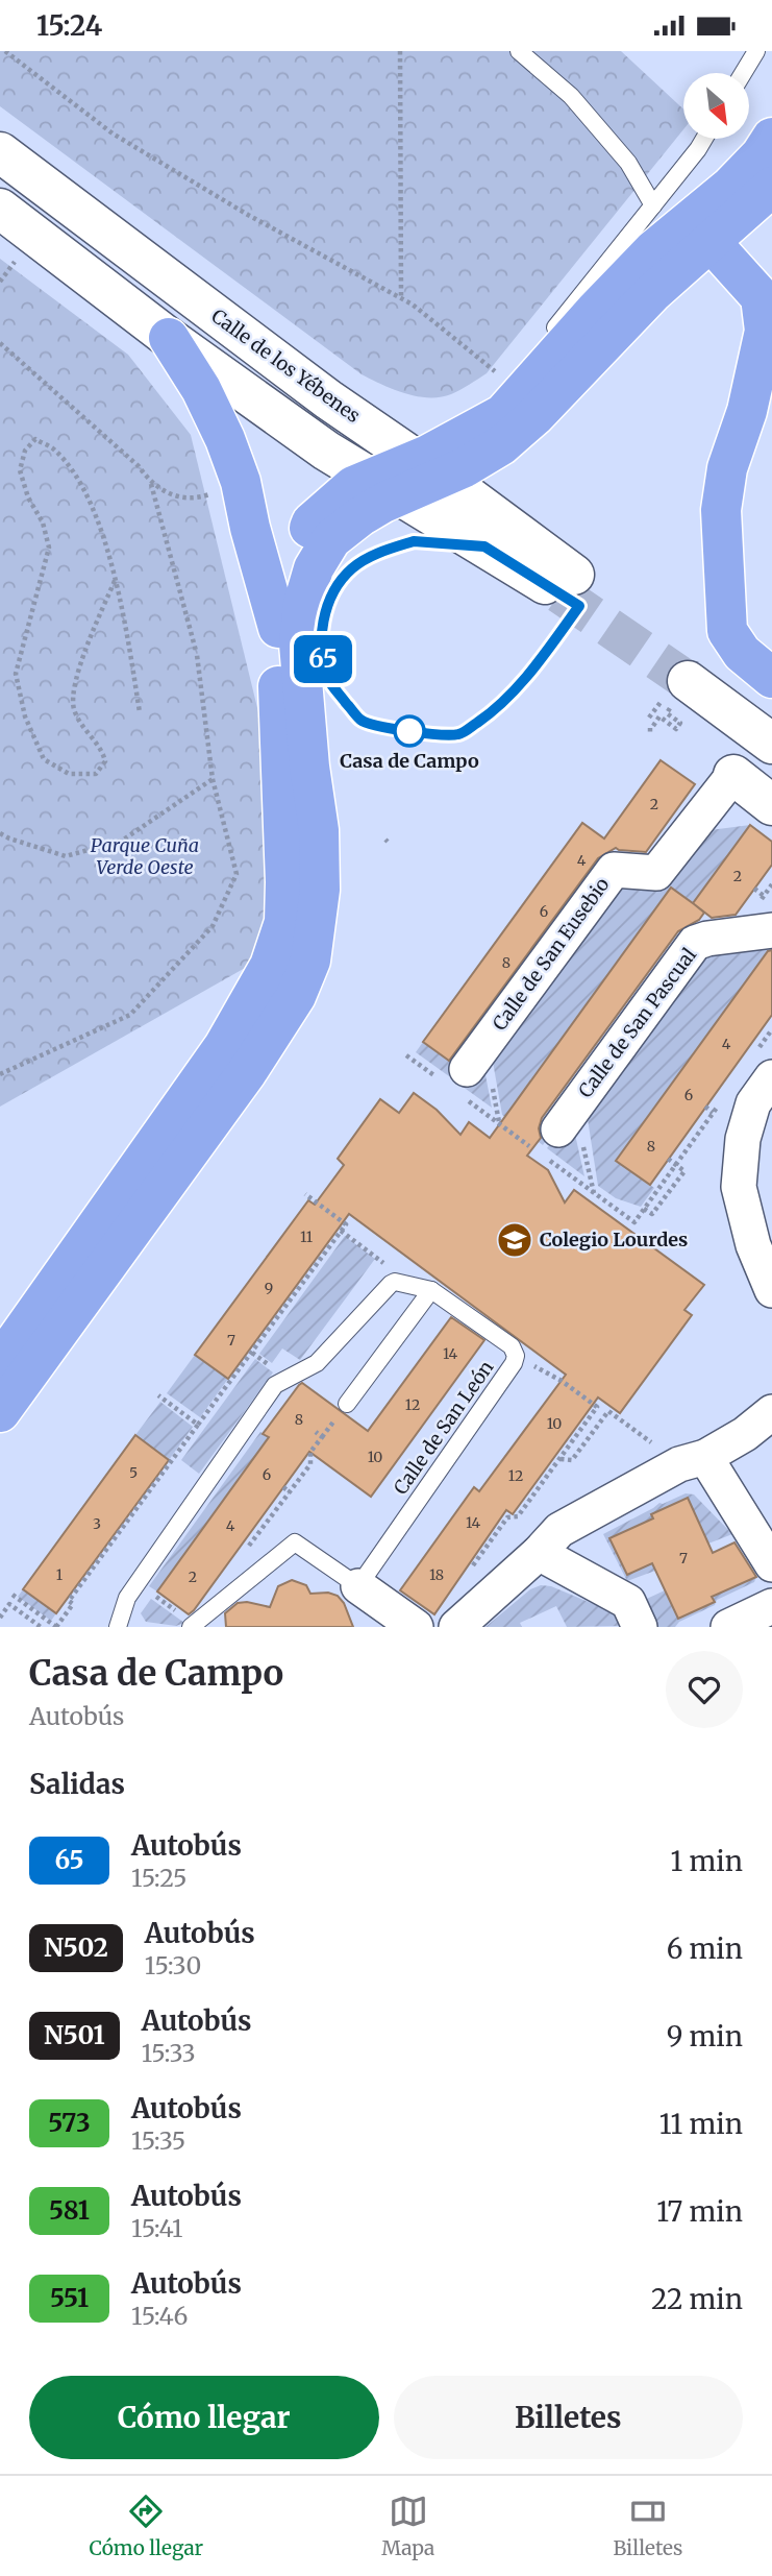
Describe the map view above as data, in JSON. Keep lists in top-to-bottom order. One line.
{"streets":{"street":["Calle de los Yébenes","Calle de San Eusebio","Calle de San Pascual"],"lane":["Calle de San León"]},"parks":["Parque Cuña Verde Oeste"],"places":{"other":["Casa de Campo"],"school or university":["Colegio Lourdes"]},"lines":["bus line 65"],"house_numbers":["2","4","2","6","8","4","6","8","11","9","7","14","12","8","10","10","5","6","12","14","3","4","7","1","18","2"],"north":"bottom right","page":{"status":"15:24","on_map":"65","heading":[["Casa de Campo","Autobús"],"Salidas"],"list":[{"mark":"65","name":"Autobús","note":"15:25","value":"1 min"},{"mark":"N502","name":"Autobús","note":"15:30","value":"6 min"},{"mark":"N501","name":"Autobús","note":"15:33","value":"9 min"},{"mark":"573","name":"Autobús","note":"15:35","value":"11 min"},{"mark":"581","name":"Autobús","note":"15:41","value":"17 min"},{"mark":"551","name":"Autobús","note":"15:46","value":"22 min"}],"buttons":["Cómo llegar","Billetes"],"tabs":["Cómo llegar","Mapa","Billetes"]}}
